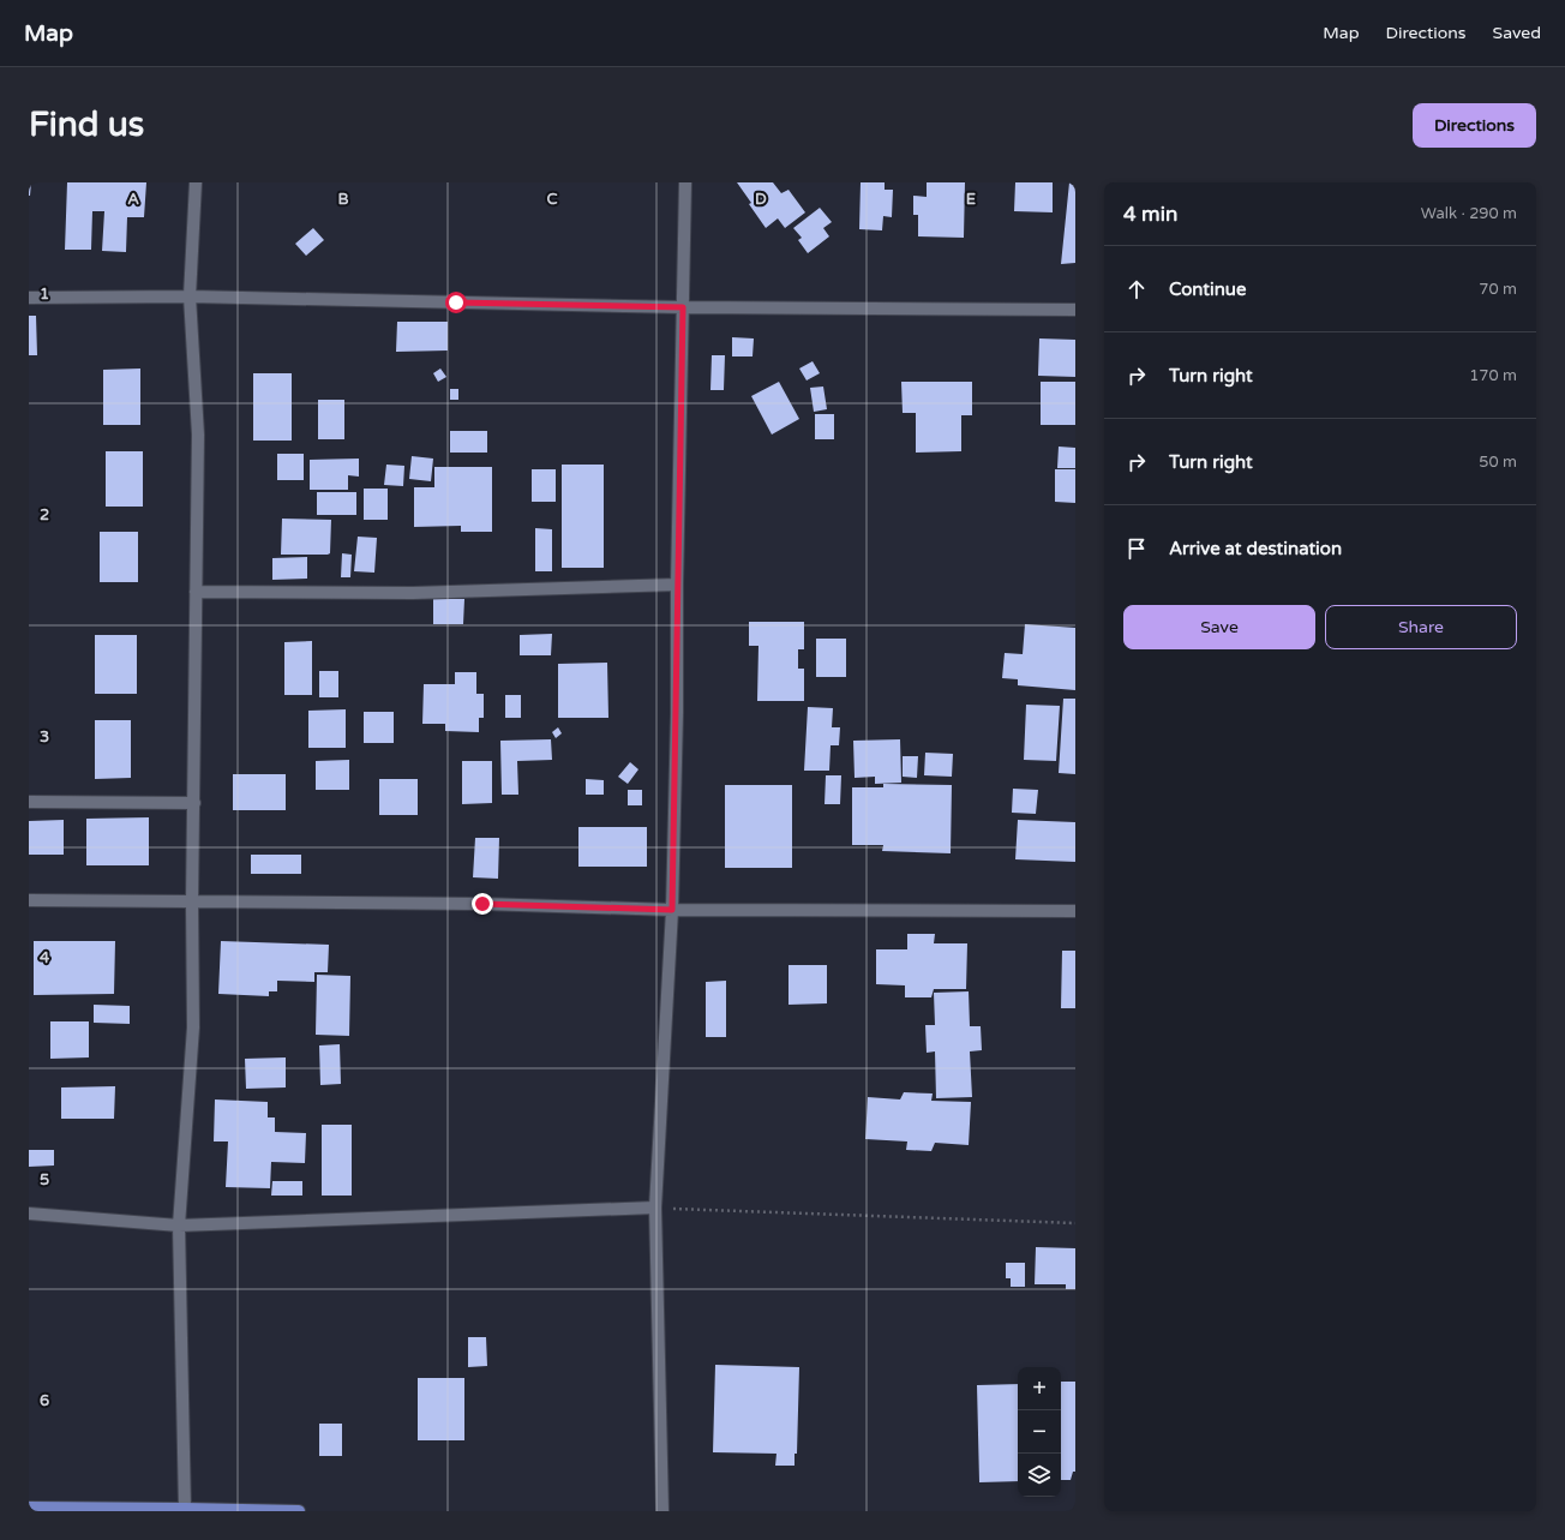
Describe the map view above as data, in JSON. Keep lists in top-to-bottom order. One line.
{"page":{"header":"Map","nav":["Map","Directions","Saved"],"buttons":["Directions",["Save","Share"]],"title":"Find us","heading":["4 min","Walk · 290 m"],"list":[["Continue","70 m"],["Turn right","170 m"],["Turn right","50 m"],"Arrive at destination"],"map_buttons":["+","−"]},"grid":{"columns":["A","B","C","D","E"],"rows":["1","2","3","4","5","6"]}}
